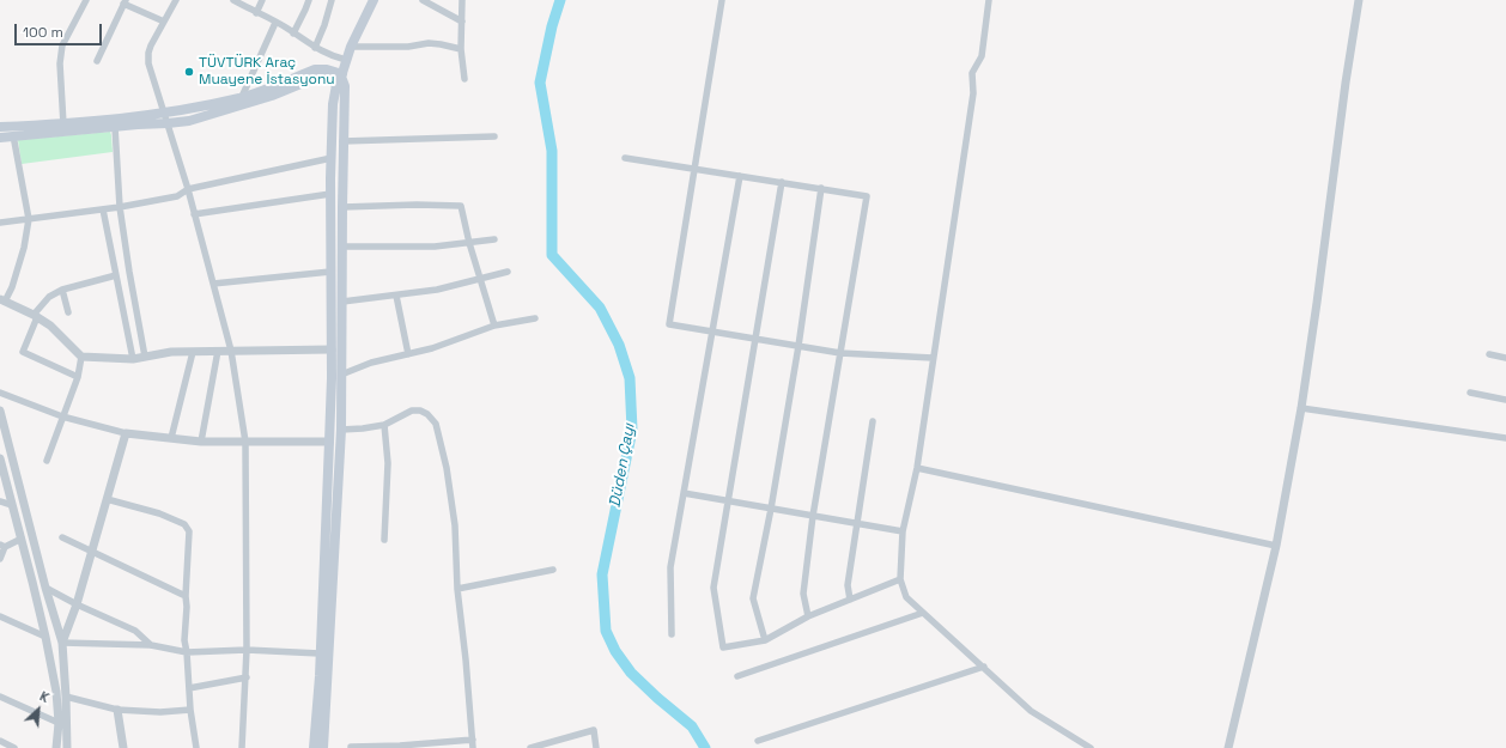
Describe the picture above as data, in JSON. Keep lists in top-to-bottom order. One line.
{"water":["Düden Çayı"],"places":["TÜVTÜRK Araç Muayene İstasyonu"],"scale_bar":"100 m","north":"top right"}
